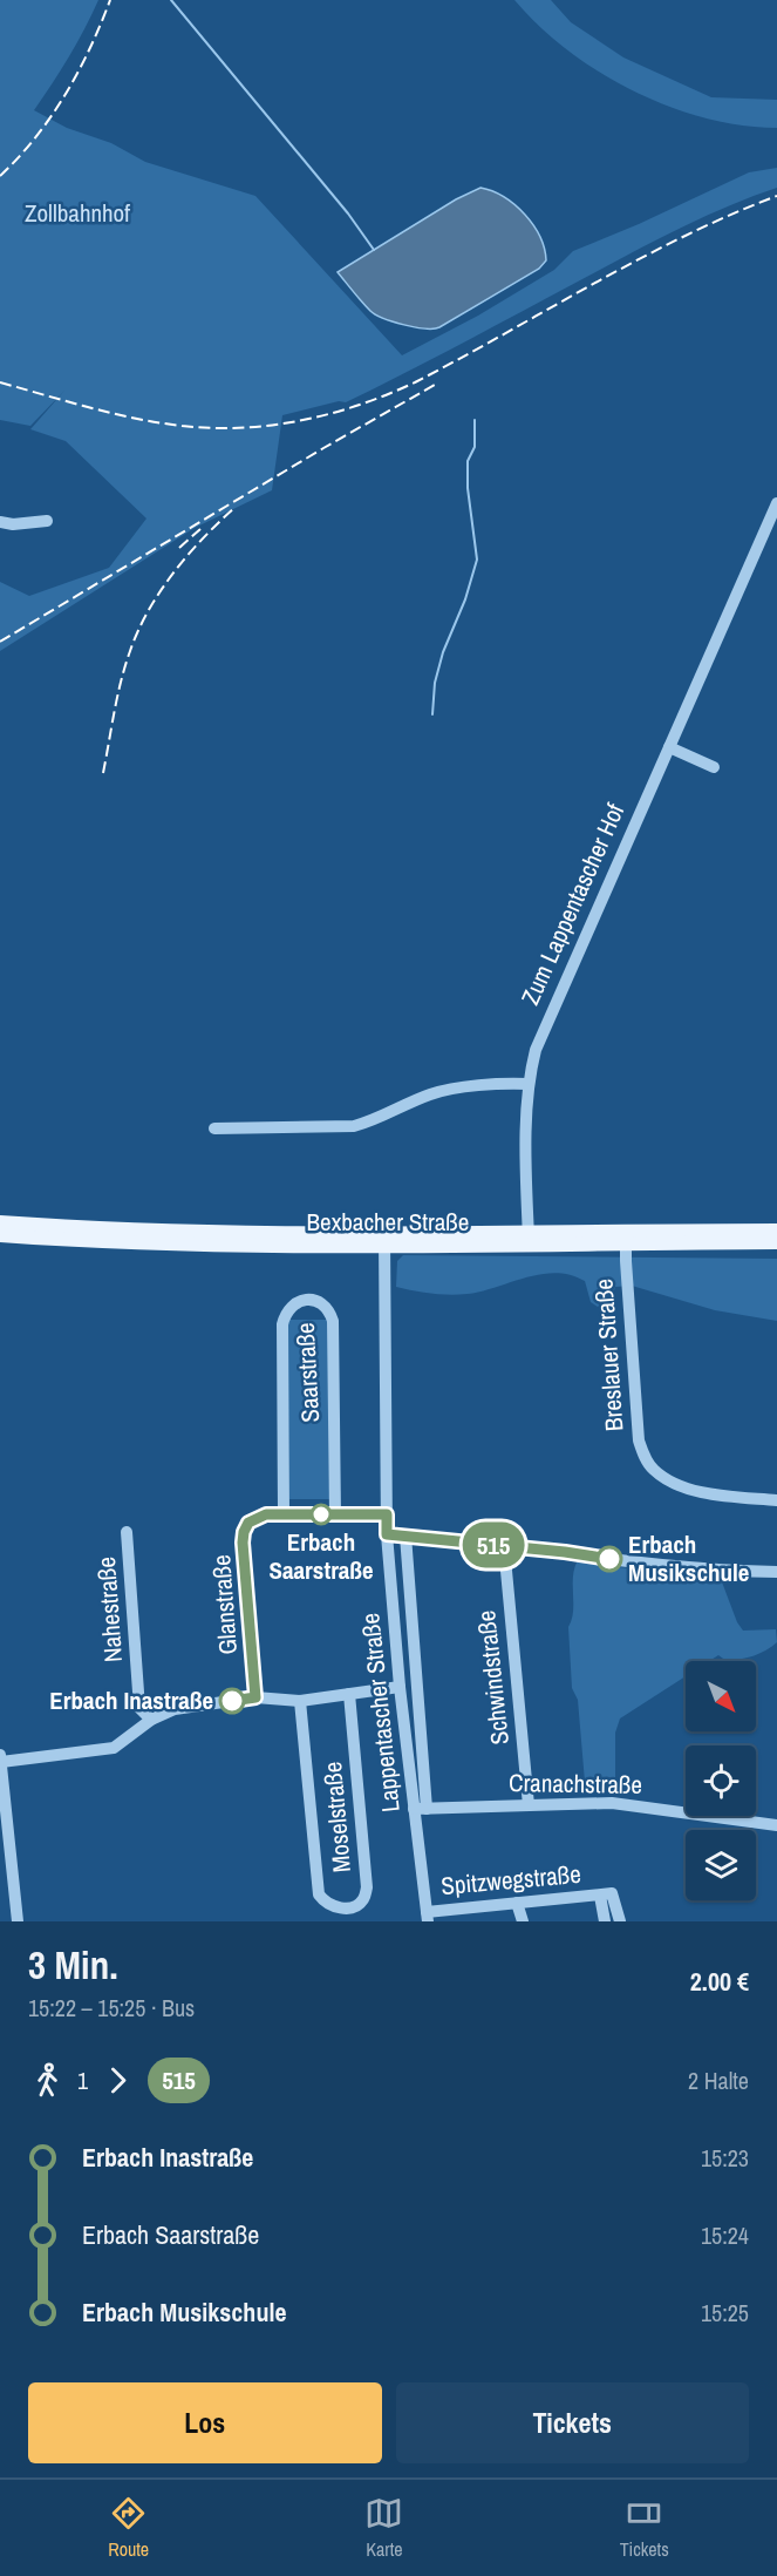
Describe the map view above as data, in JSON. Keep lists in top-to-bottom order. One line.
{"streets":{"main road":["Bexbacher Straße"],"street":["Zum Lappentascher Hof","Breslauer Straße","Saarstraße","Glanstraße","Nahestraße","Schwindstraße","Lappentascher Straße","Cranachstraße","Moselstraße","Spitzwegstraße"]},"crossings":[["Zum Lappentascher Hof","Bexbacher Straße"],["Bexbacher Straße","Breslauer Straße"],["Bexbacher Straße","Lappentascher Straße"],["Saarstraße","Glanstraße"],["Glanstraße","Lappentascher Straße"],["Schwindstraße","Cranachstraße"],["Lappentascher Straße","Cranachstraße"],["Lappentascher Straße","Spitzwegstraße"]],"parks":["Zollbahnhof"],"places":["Erbach Saarstraße","Erbach Musikschule","Erbach Inastraße"],"lines":["bus line 515"],"north":"bottom right","page":{"on_map":"515","heading":["3 Min.","15:22 – 15:25 · Bus","2.00 €"],"legs":["1","515","2 Halte"],"list":[{"name":"Erbach Inastraße","value":"15:23"},{"name":"Erbach Saarstraße","value":"15:24"},{"name":"Erbach Musikschule","value":"15:25"}],"buttons":["Los","Tickets"],"tabs":["Route","Karte","Tickets"]}}
